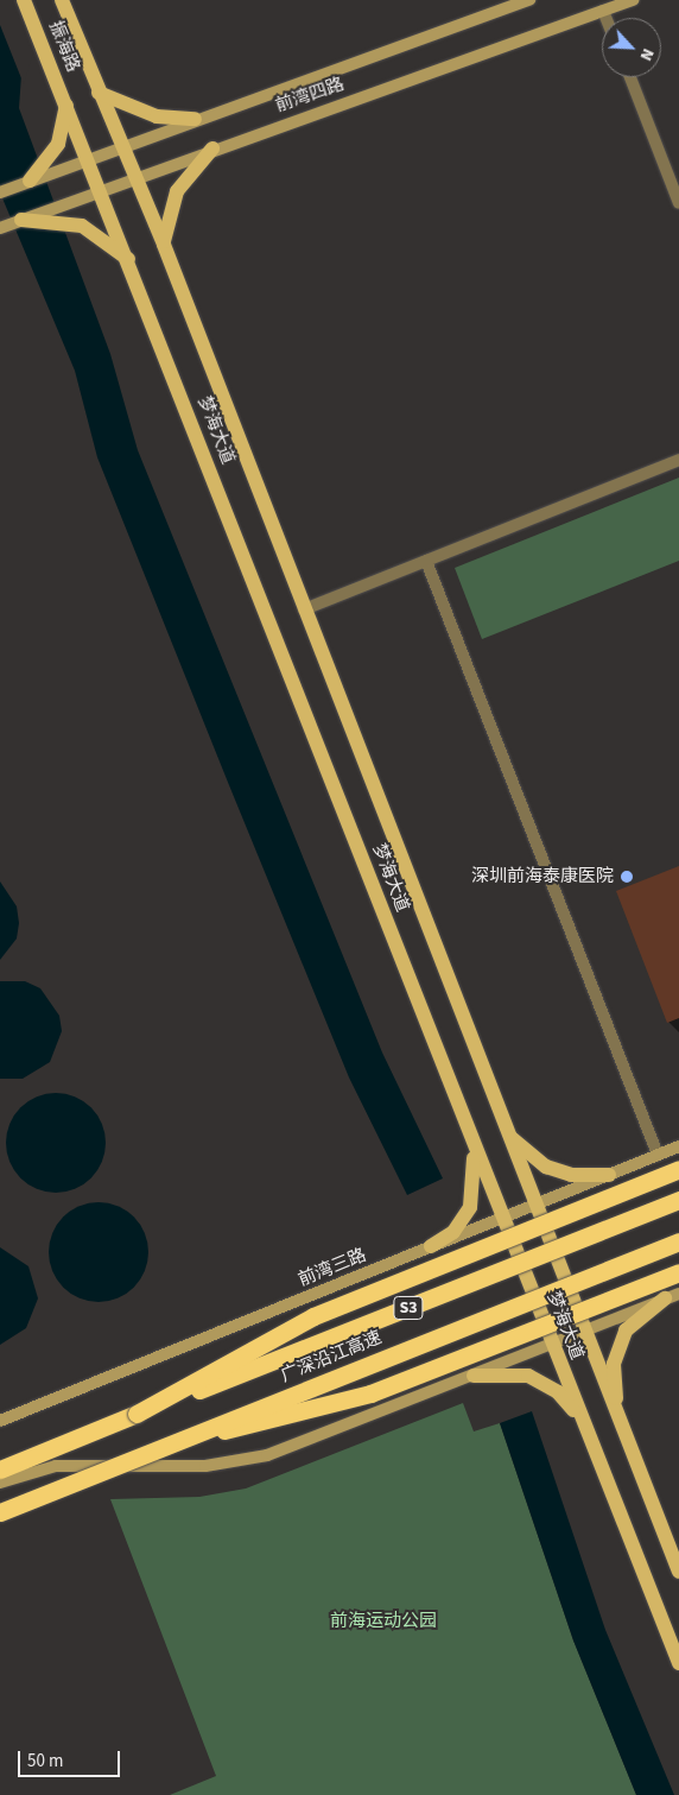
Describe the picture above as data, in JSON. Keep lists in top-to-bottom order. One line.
{"streets":{"highway":["S3","广深沿江高速"],"main road":["振海路","梦海大道"],"street":["前湾四路","前湾三路"]},"crossings":[["振海路","梦海大道"],["前湾四路","梦海大道"],["梦海大道","前湾三路"]],"parks":["前海运动公园"],"places":["深圳前海泰康医院"],"scale_bar":"50 m","north":"bottom right"}
